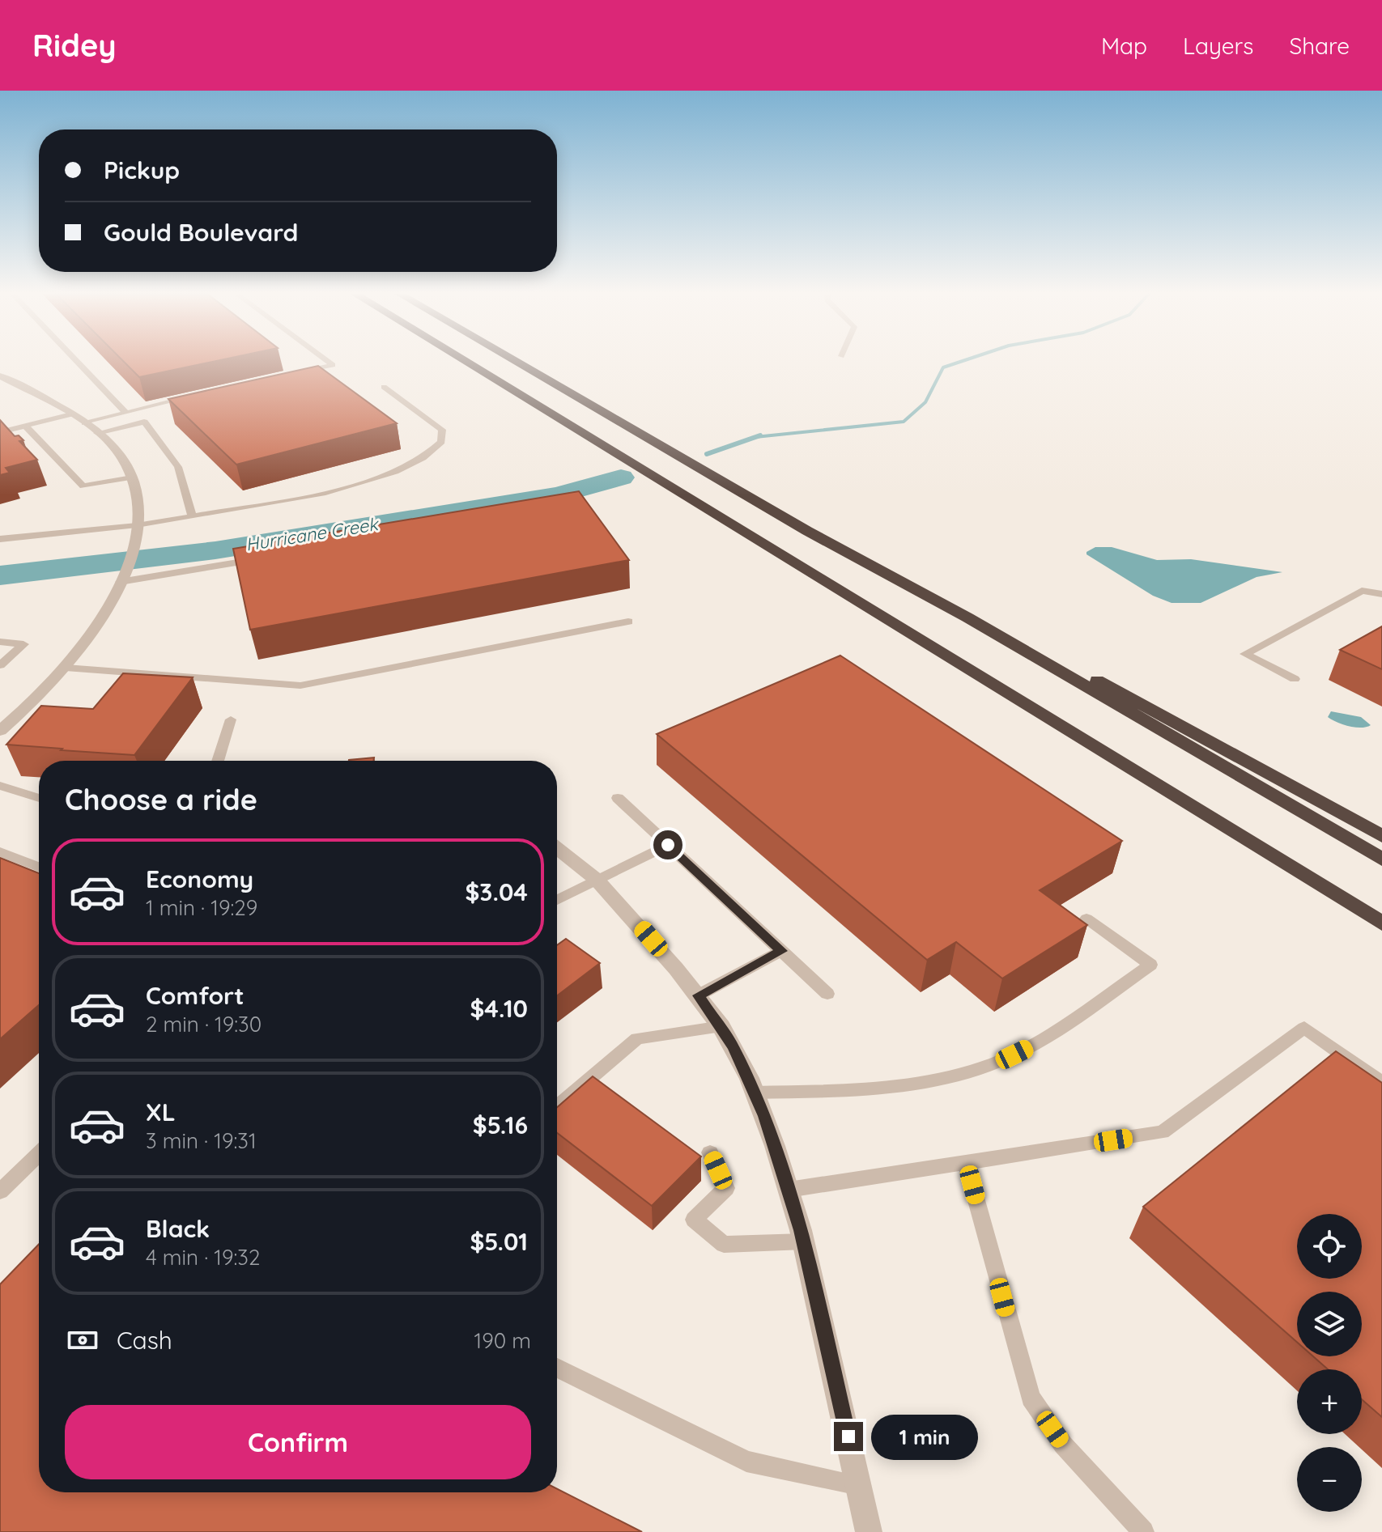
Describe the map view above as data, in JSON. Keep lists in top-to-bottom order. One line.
{"water":["Hurricane Creek"],"page":{"header":"Ridey","nav":["Map","Layers","Share"],"banner":["Pickup","Gould Boulevard"],"heading":"Choose a ride","list":[{"name":"Economy","note":"1 min · 19:29","value":"$3.04"},{"name":"Comfort","note":"2 min · 19:30","value":"$4.10"},{"name":"XL","note":"3 min · 19:31","value":"$5.16"},{"name":"Black","note":"4 min · 19:32","value":"$5.01"}],"map_buttons":["+","−"],"pay":["Cash","190 m"],"buttons":"Confirm","bubble":"1 min"}}
